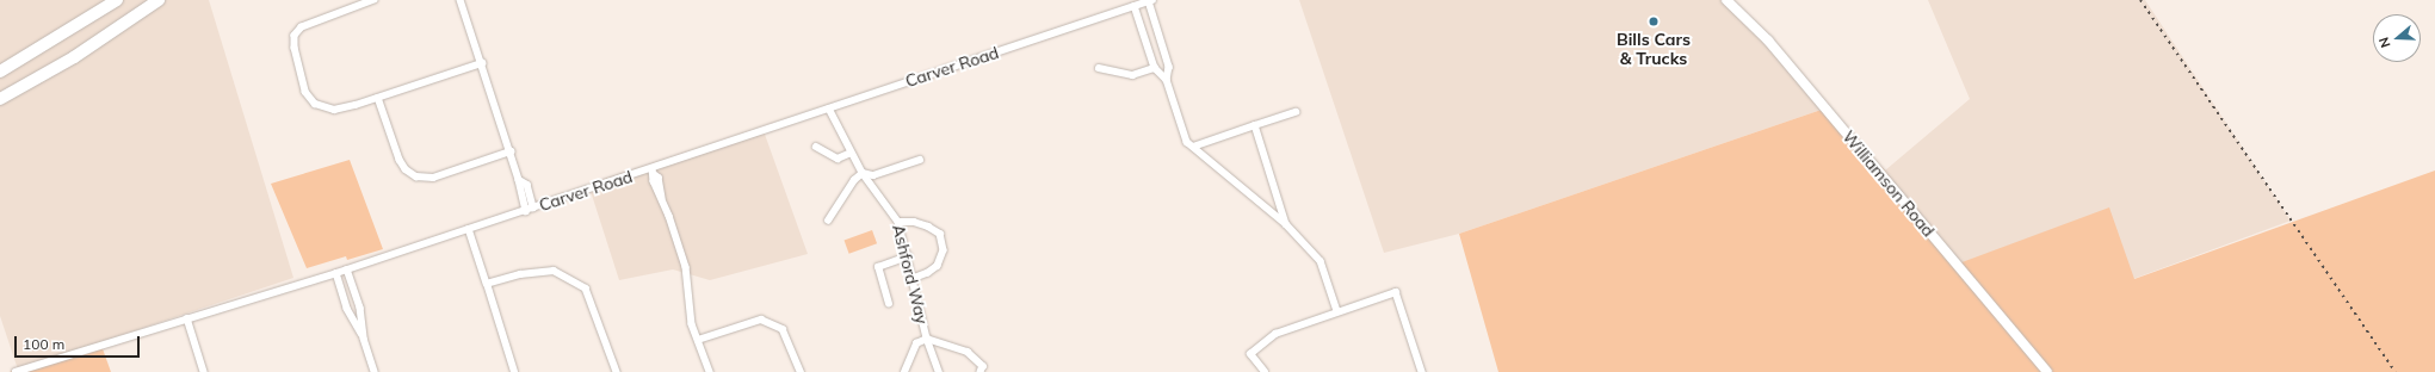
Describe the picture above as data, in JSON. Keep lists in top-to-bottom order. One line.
{"streets":{"main road":["Williamson Road"],"street":["Carver Road","Ashford Way"]},"crossings":[["Carver Road","Ashford Way"]],"places":["Bills Cars & Trucks"],"scale_bar":"100 m","north":"left"}
